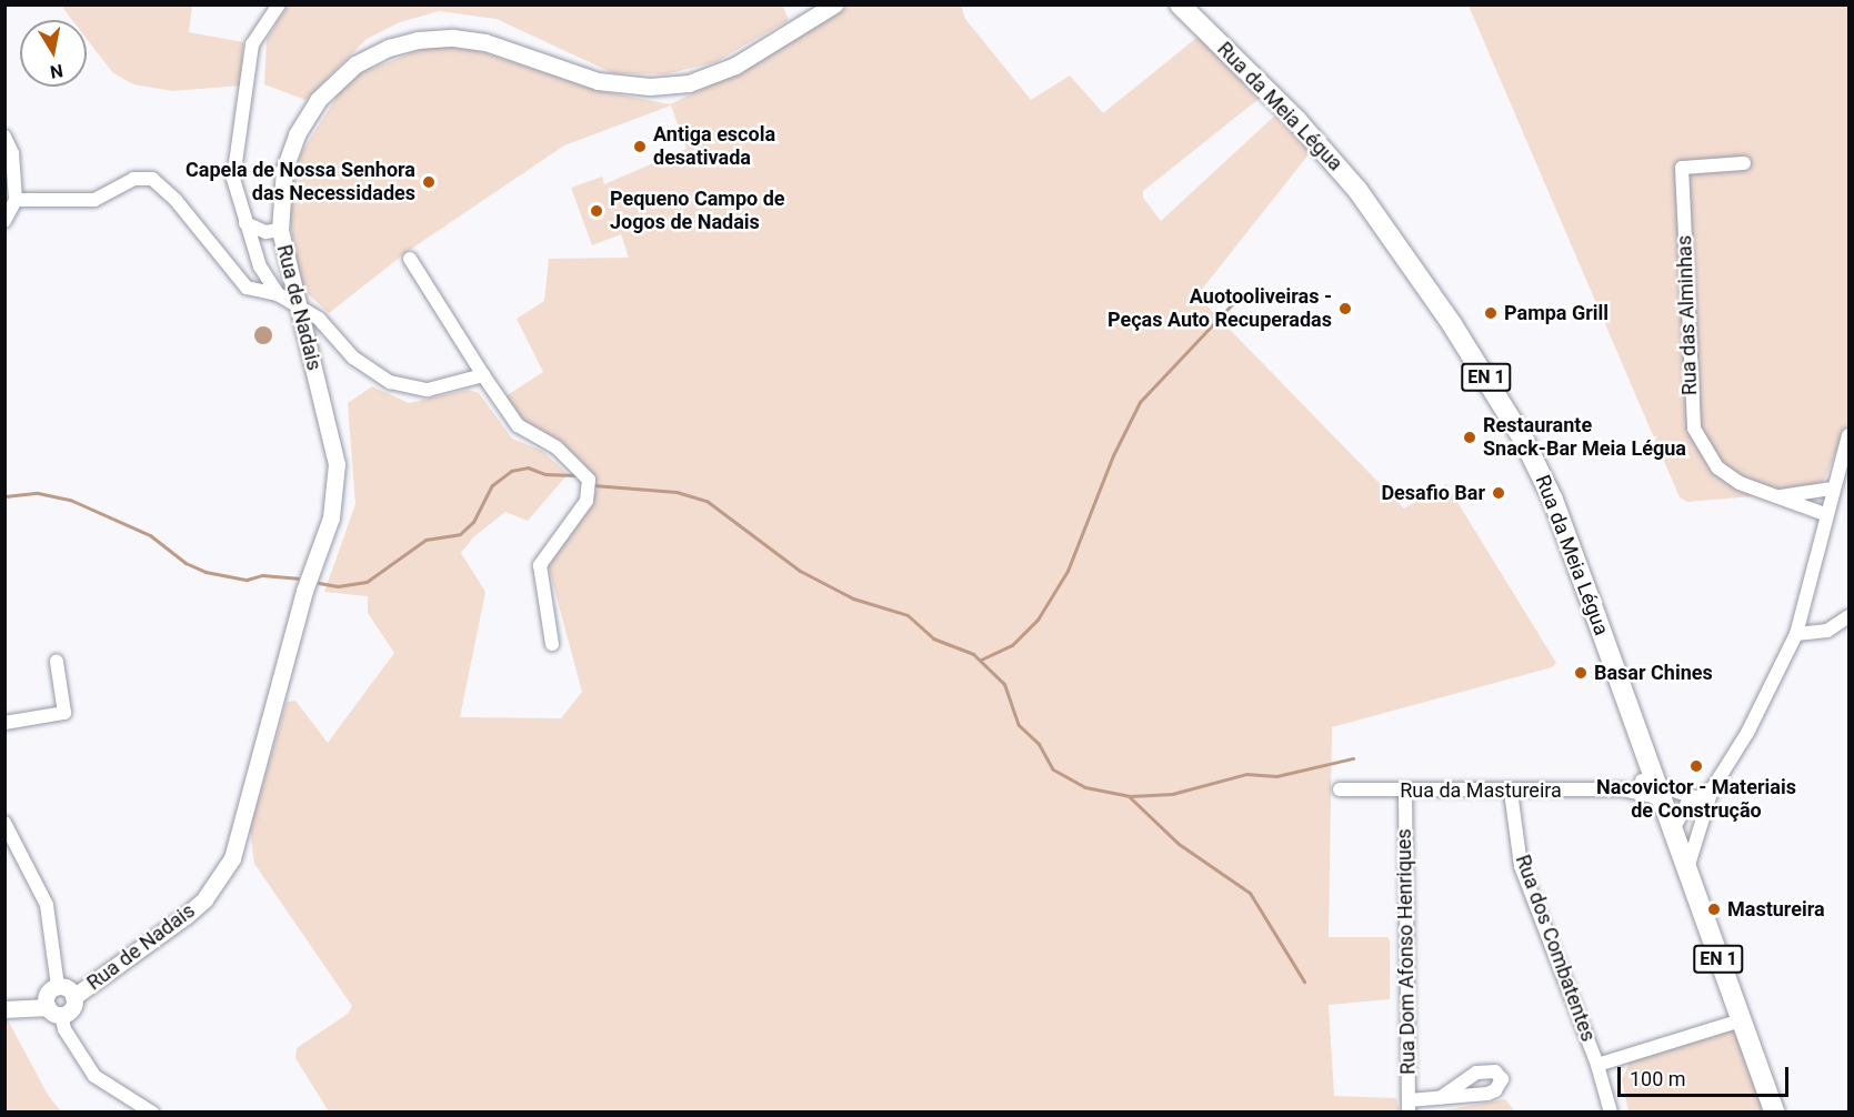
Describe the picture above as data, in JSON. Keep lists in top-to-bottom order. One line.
{"streets":{"main road":["Rua da Meia Légua","EN 1"],"street":["Rua de Nadais","Rua das Alminhas","Rua da Mastureira","Rua dos Combatentes","Rua Dom Afonso Henriques"]},"crossings":[["Rua da Meia Légua","Rua da Mastureira"],["Rua da Mastureira","Rua dos Combatentes"],["Rua da Mastureira","Rua Dom Afonso Henriques"]],"places":["Antiga escola desativada","Capela de Nossa Senhora das Necessidades","Pequeno Campo de Jogos de Nadais","Auotooliveiras - Peças Auto Recuperadas","Pampa Grill","Restaurante Snack-Bar Meia Légua","Desafio Bar","Basar Chines","Nacovictor - Materiais de Construção","Mastureira"],"scale_bar":"100 m","north":"bottom"}
